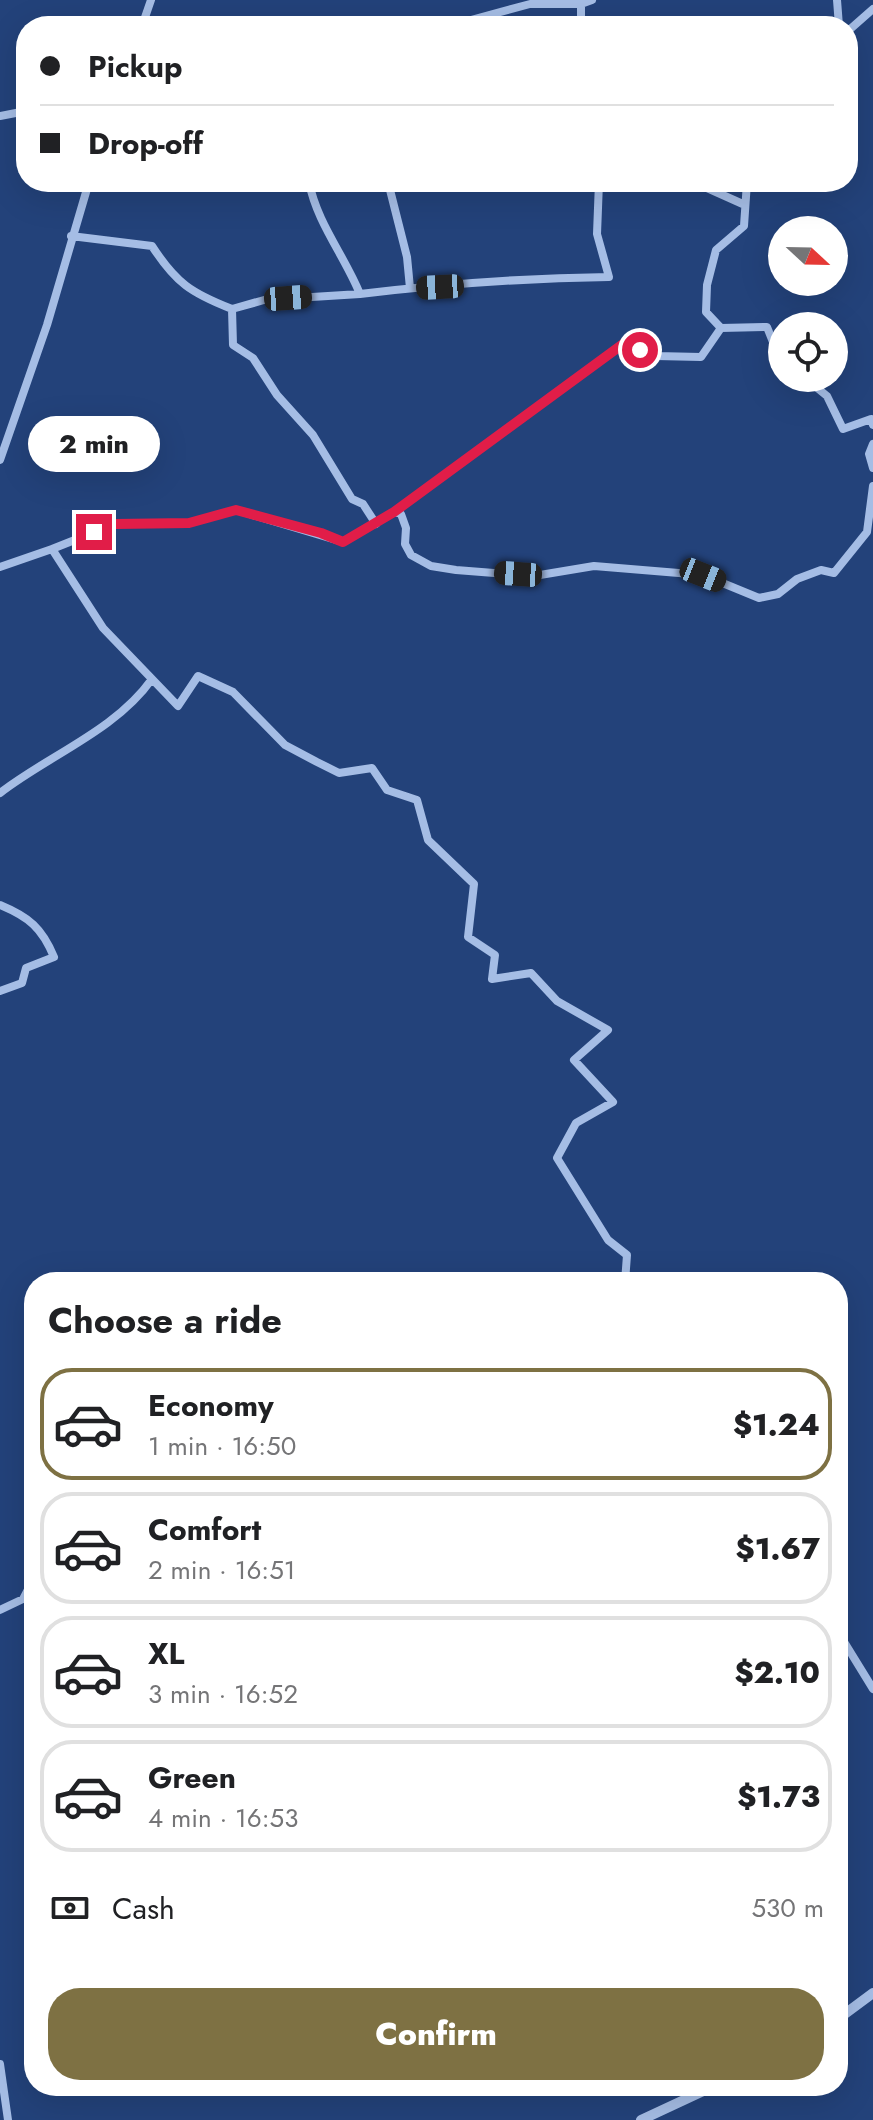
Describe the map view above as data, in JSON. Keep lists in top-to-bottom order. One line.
{"north":"right","page":{"banner":["Pickup","Drop-off"],"bubble":"2 min","heading":"Choose a ride","list":[{"name":"Economy","note":"1 min · 16:50","value":"$1.24"},{"name":"Comfort","note":"2 min · 16:51","value":"$1.67"},{"name":"XL","note":"3 min · 16:52","value":"$2.10"},{"name":"Green","note":"4 min · 16:53","value":"$1.73"}],"pay":["Cash","530 m"],"buttons":"Confirm"}}
